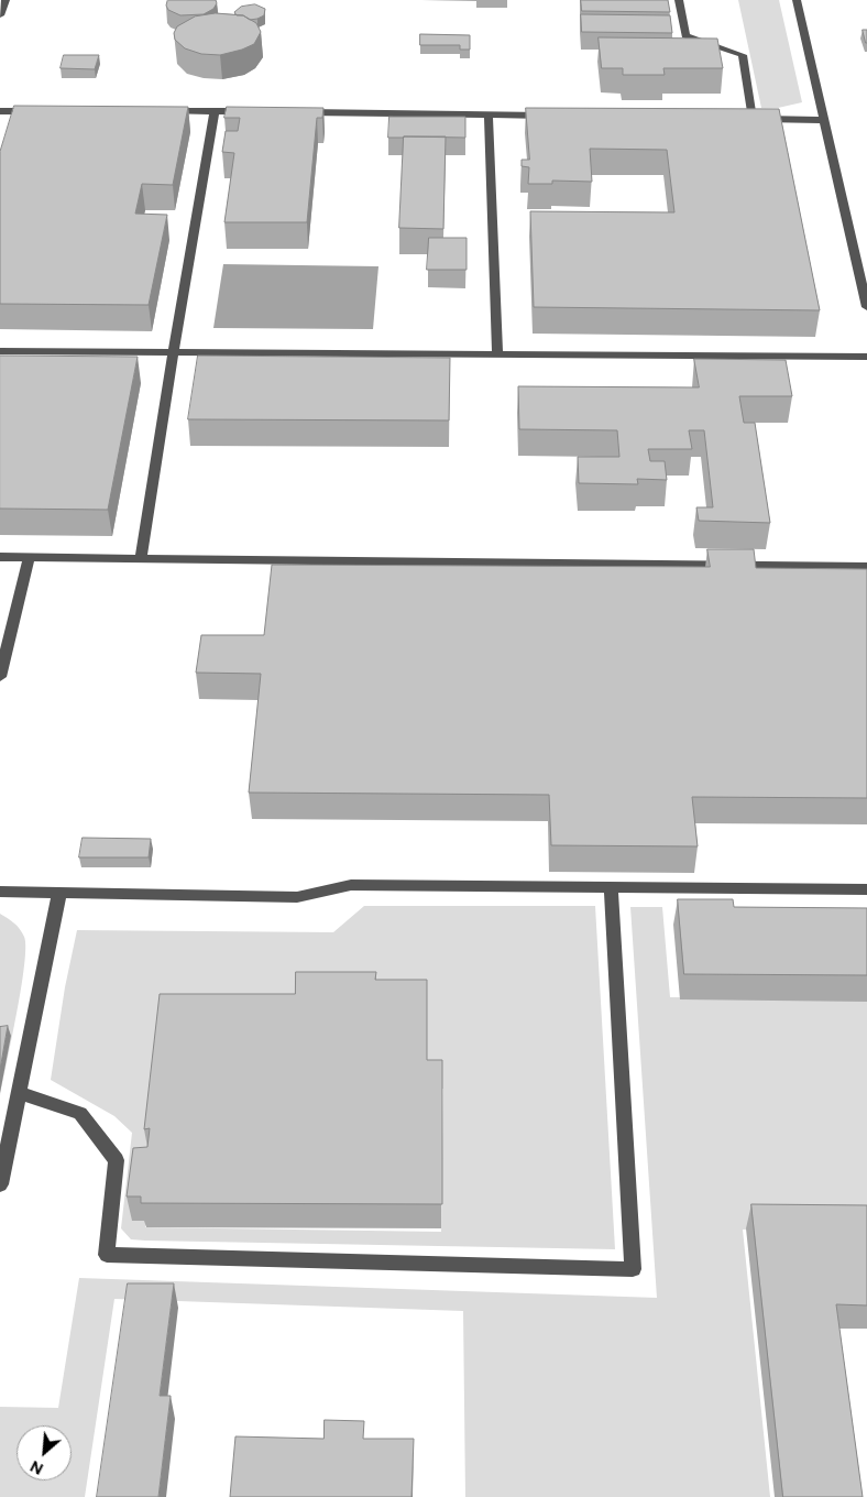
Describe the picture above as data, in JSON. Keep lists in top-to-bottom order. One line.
{"north":"bottom left"}
